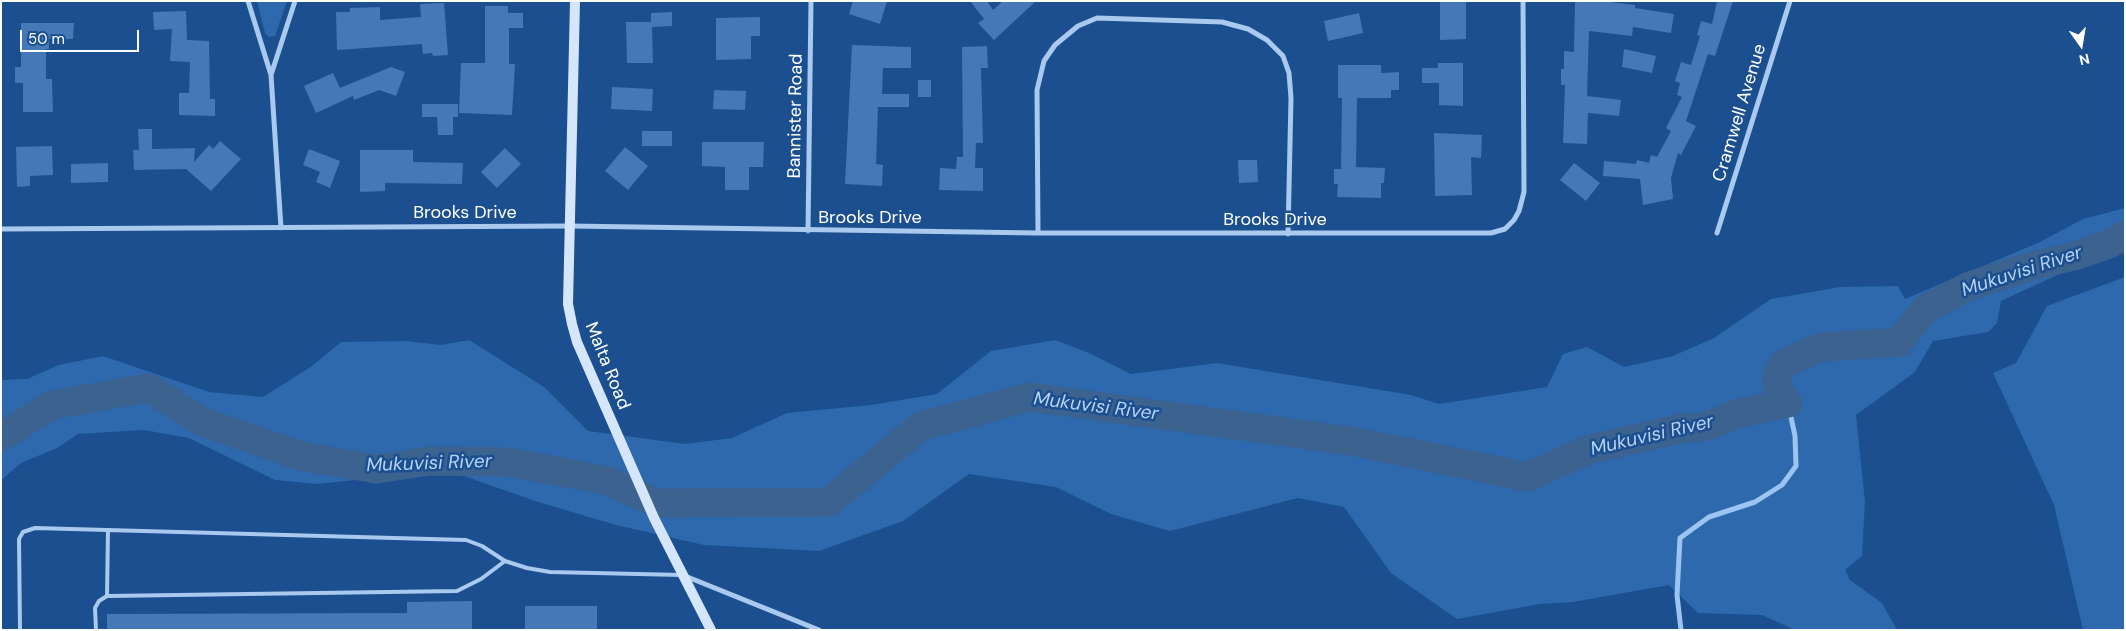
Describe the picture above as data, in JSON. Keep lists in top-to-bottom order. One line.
{"streets":{"street":["Cramwell Avenue","Bannister Road","Brooks Drive","Malta Road"]},"crossings":[["Bannister Road","Brooks Drive"],["Brooks Drive","Malta Road"]],"water":["Mukuvisi River"],"scale_bar":"50 m","north":"bottom"}
